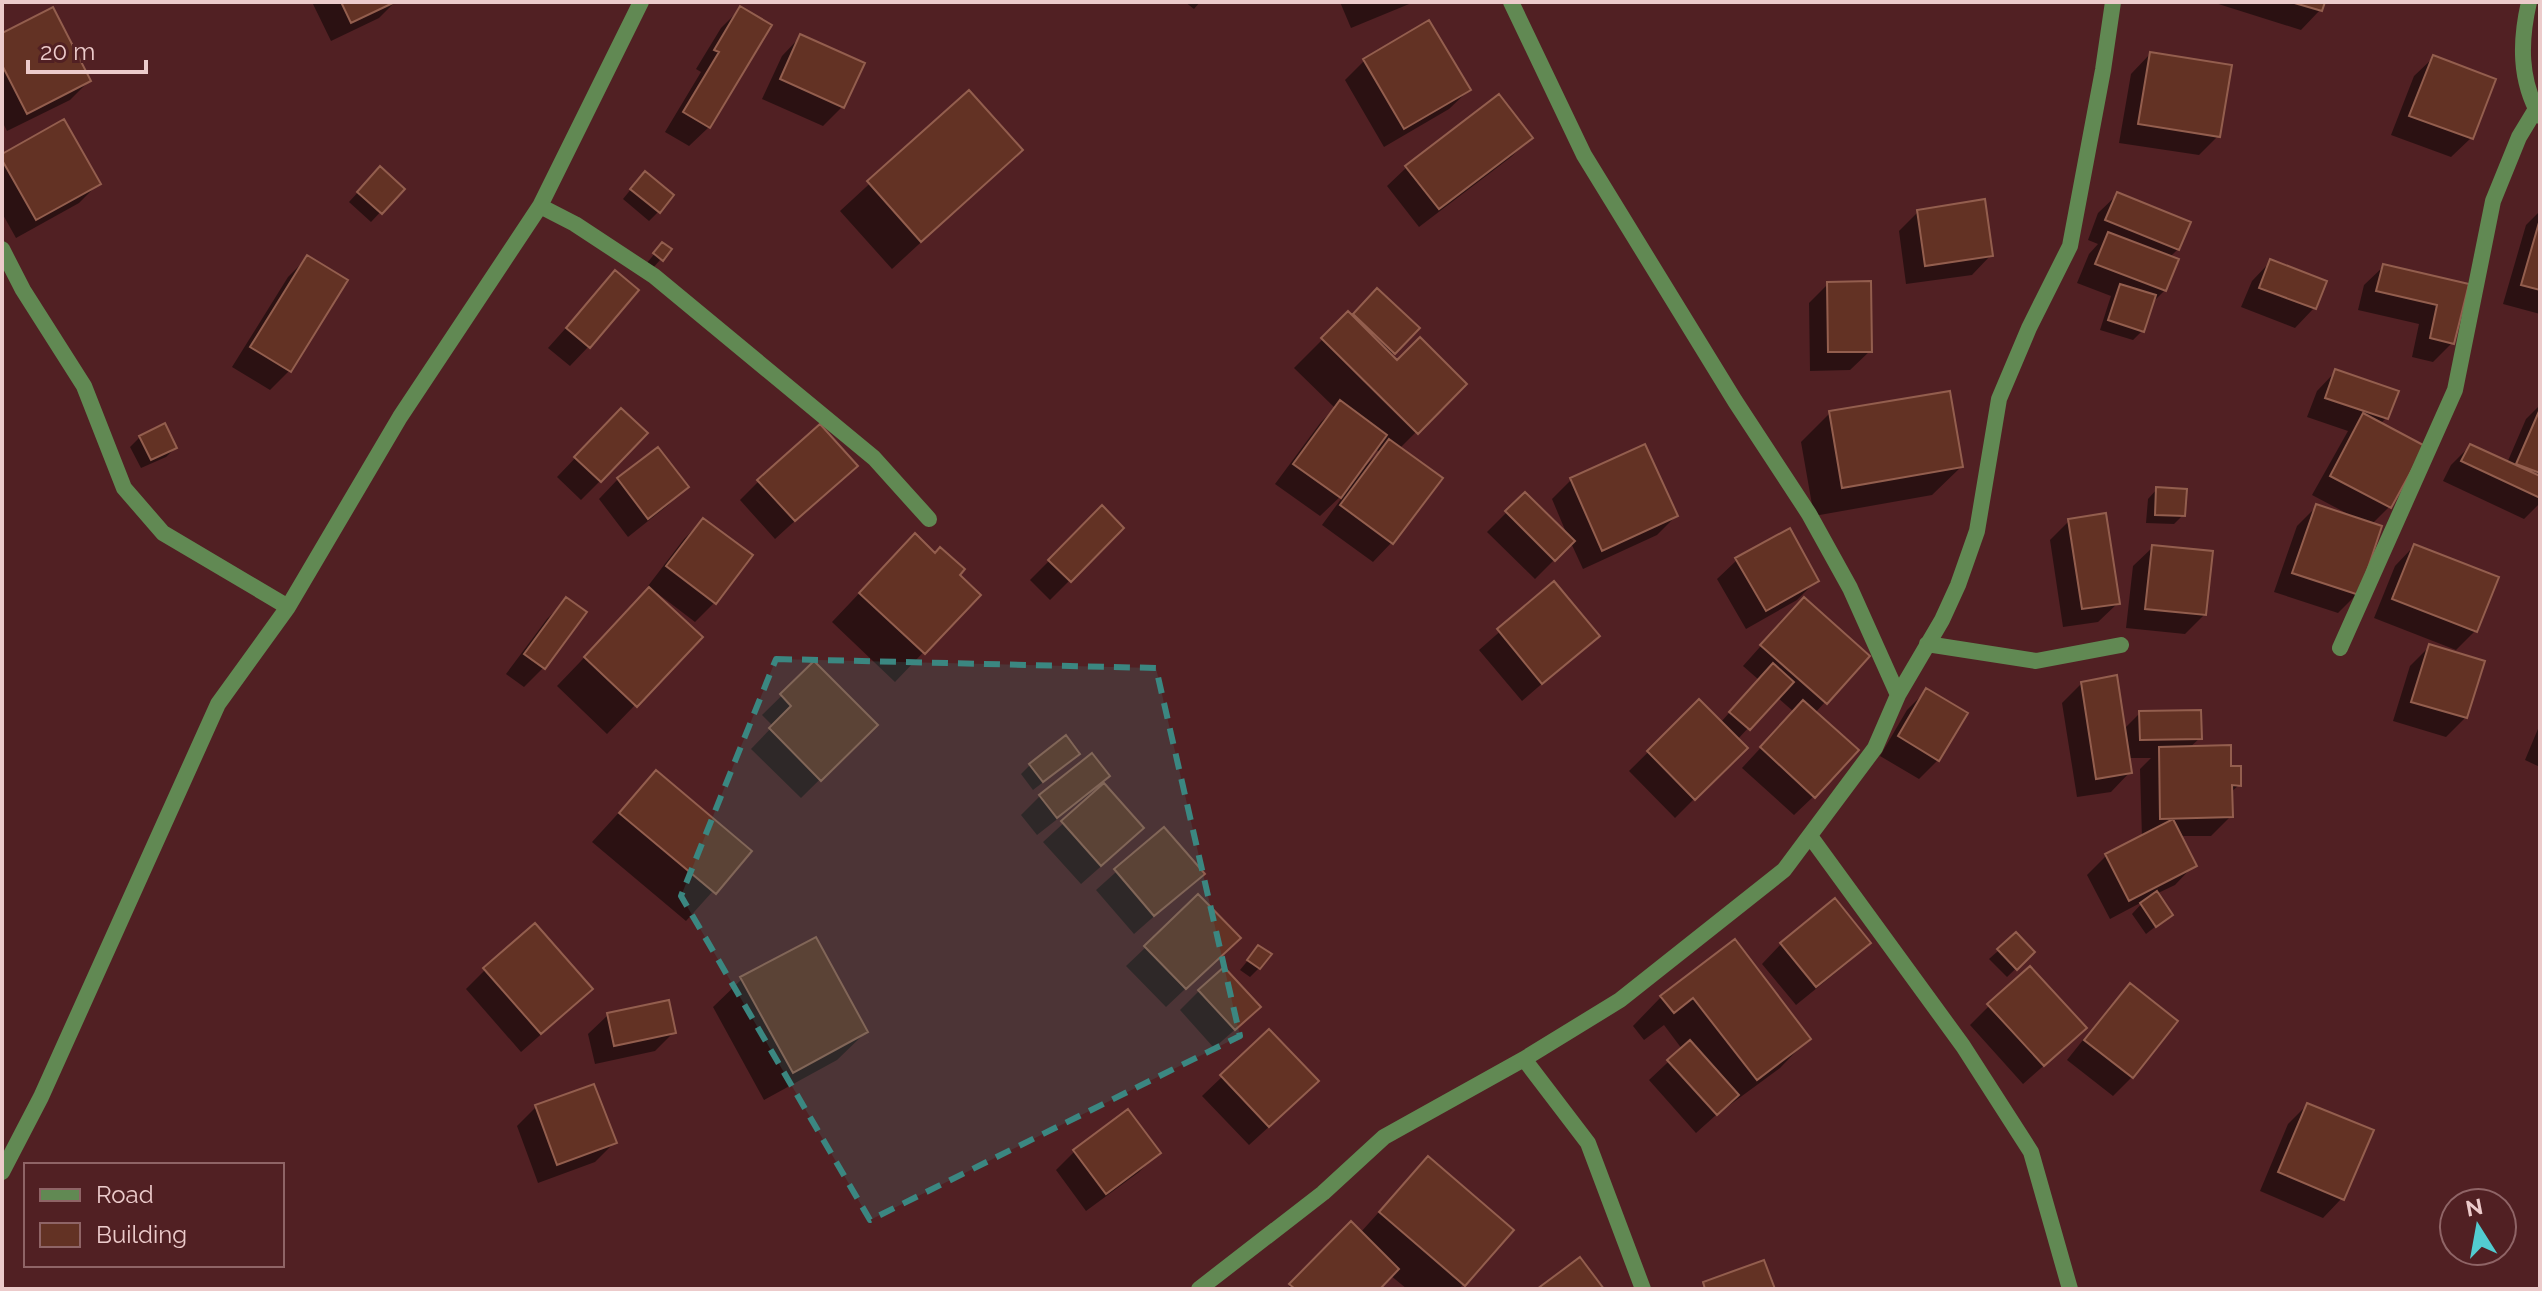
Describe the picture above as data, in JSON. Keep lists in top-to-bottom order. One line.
{"legend":["Road","Building"],"scale_bar":"20 m","north":"top"}
